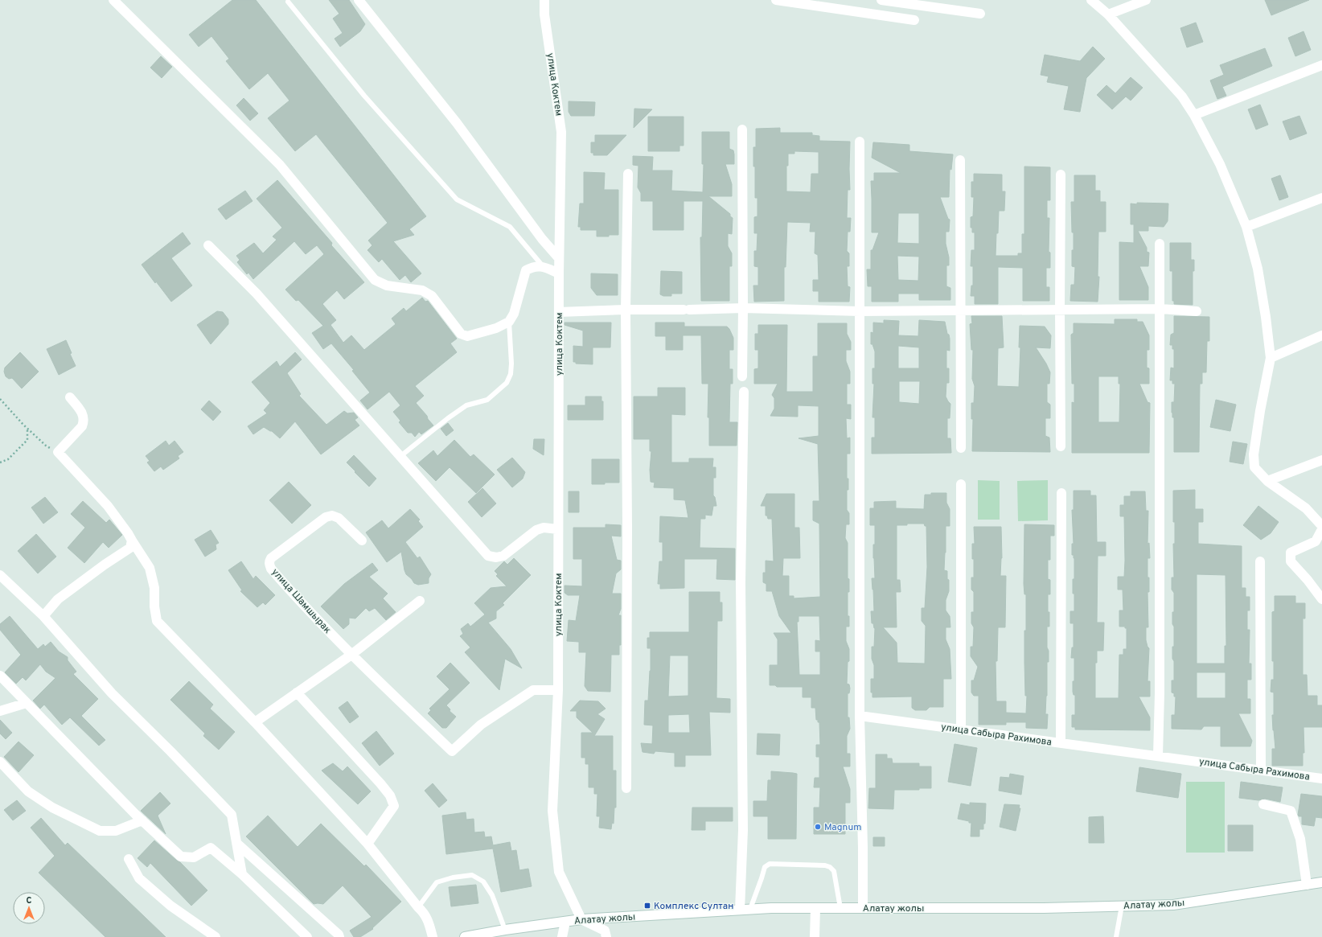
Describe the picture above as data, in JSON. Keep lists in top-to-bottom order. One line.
{"streets":{"street":["улица Коктем","улица Шамшырак","улица Сабыра Рахимова","Алатау жолы"]},"crossings":[["улица Коктем","Алатау жолы"]],"places":{"other":["Magnum"],"transit":["Комплекс Султан"]},"north":"top"}
